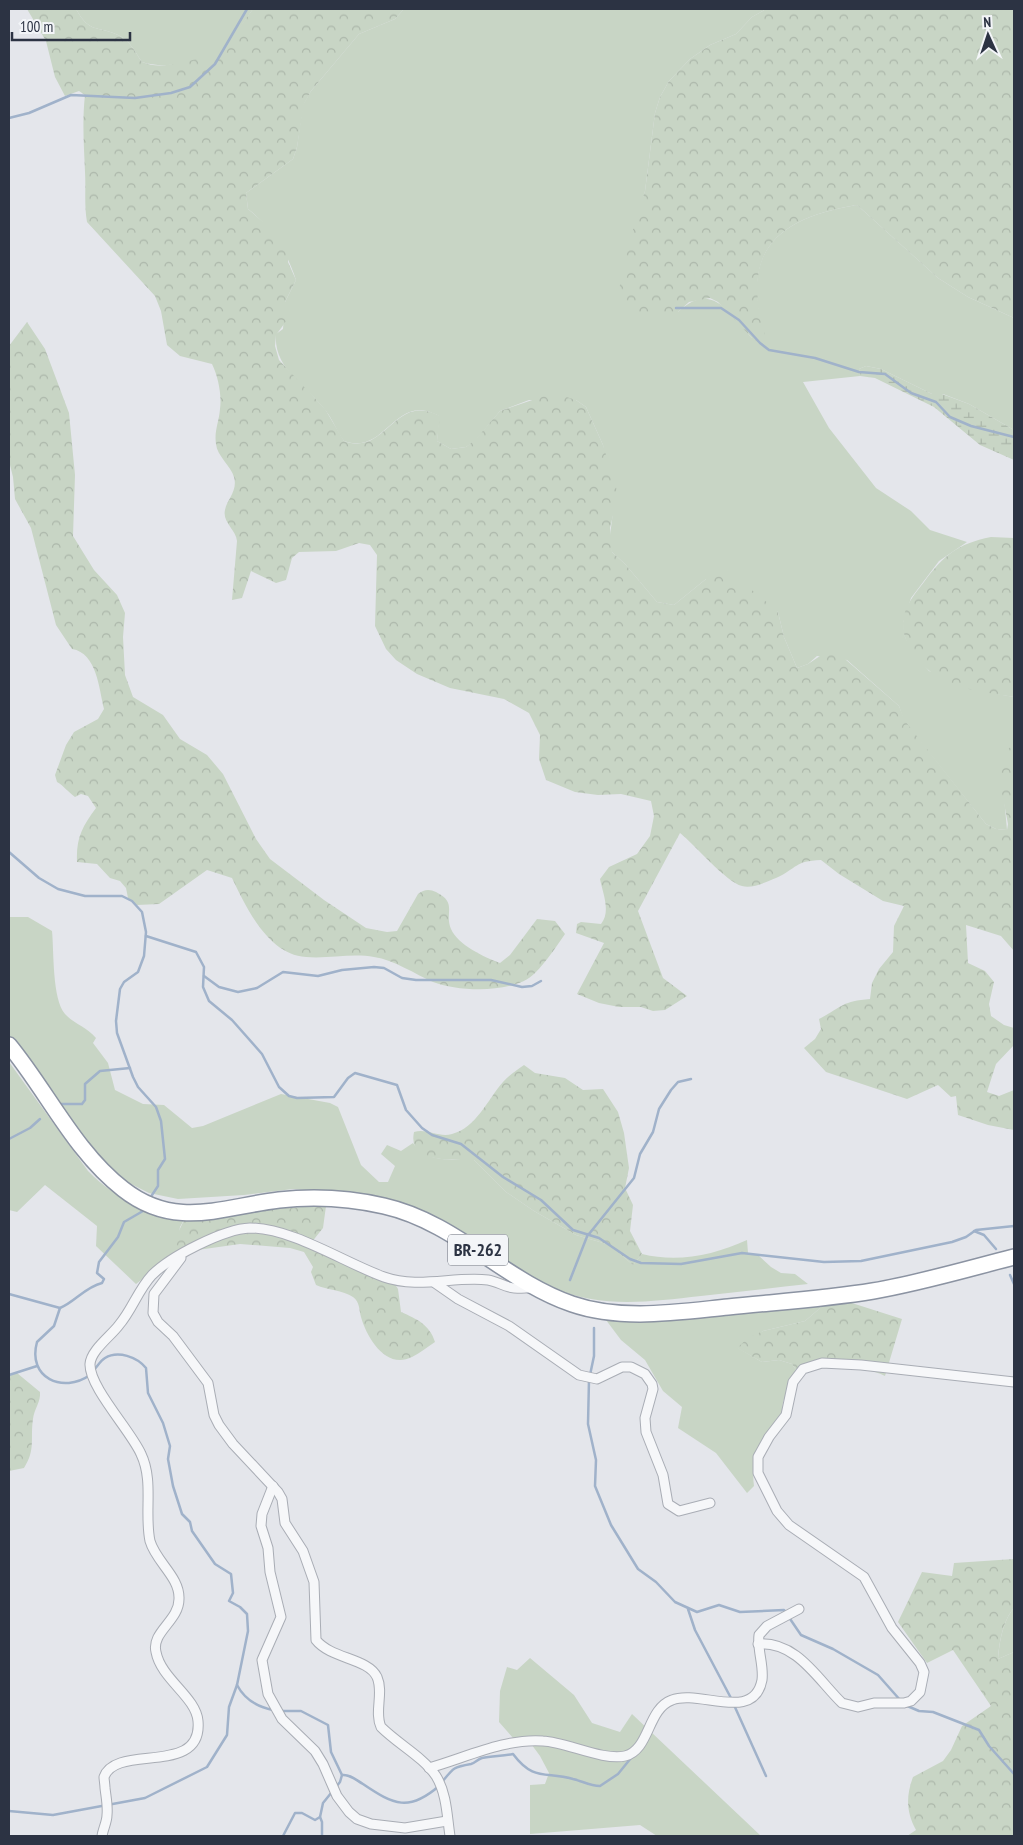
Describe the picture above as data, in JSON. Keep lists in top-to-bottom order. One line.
{"streets":{"highway":["BR-262"]},"scale_bar":"100 m","north":"top"}
